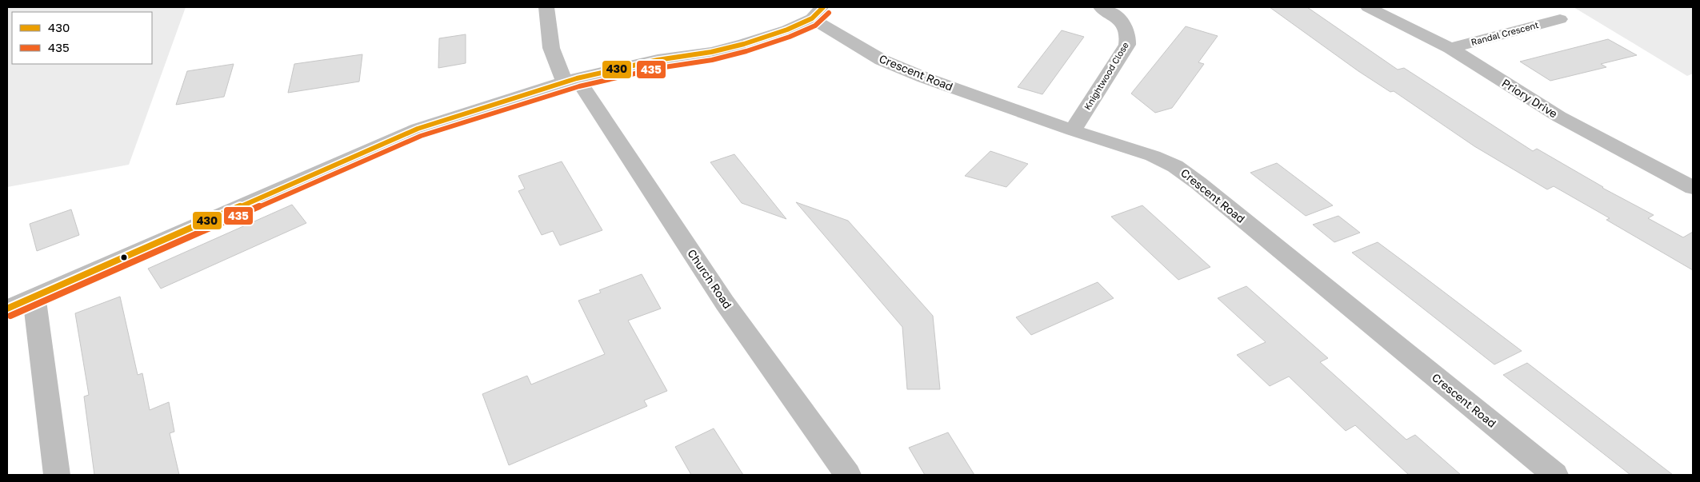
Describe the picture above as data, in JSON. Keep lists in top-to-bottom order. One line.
{"streets":{"street":["Randal Crescent","Crescent Road","Knightwood Close","Priory Drive","Church Road"]},"crossings":[["Randal Crescent","Priory Drive"],["Crescent Road","Knightwood Close"]],"lines":["transit line 430","transit line 435"],"legend":["430","435"]}
